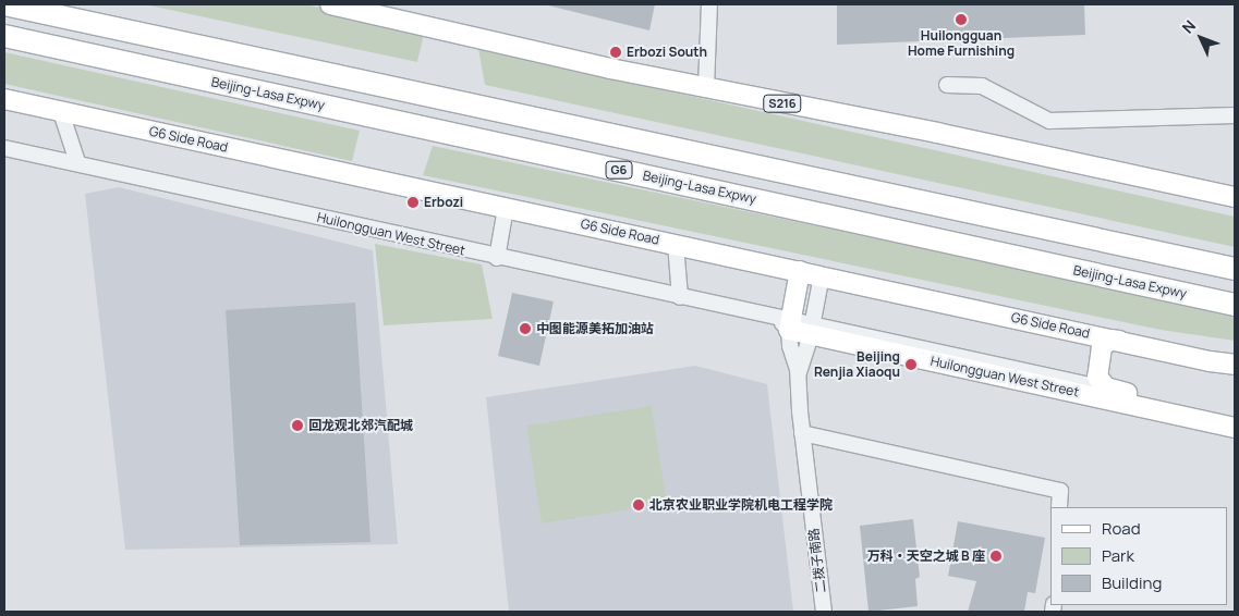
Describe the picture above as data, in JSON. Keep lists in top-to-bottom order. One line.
{"streets":{"highway":["Beijing-Lasa Expwy","G6"],"main road":["S216","G6 Side Road","Huilongguan West Street"],"street":["二拨子南路"]},"places":["Huilongguan Home Furnishing","Erbozi South","Erbozi","中图能源美拓加油站","Beijing Renjia Xiaoqu","回龙观北郊汽配城","北京农业职业学院机电工程学院","万科・天空之城 B 座"],"legend":["Road","Park","Building"],"north":"top left"}
